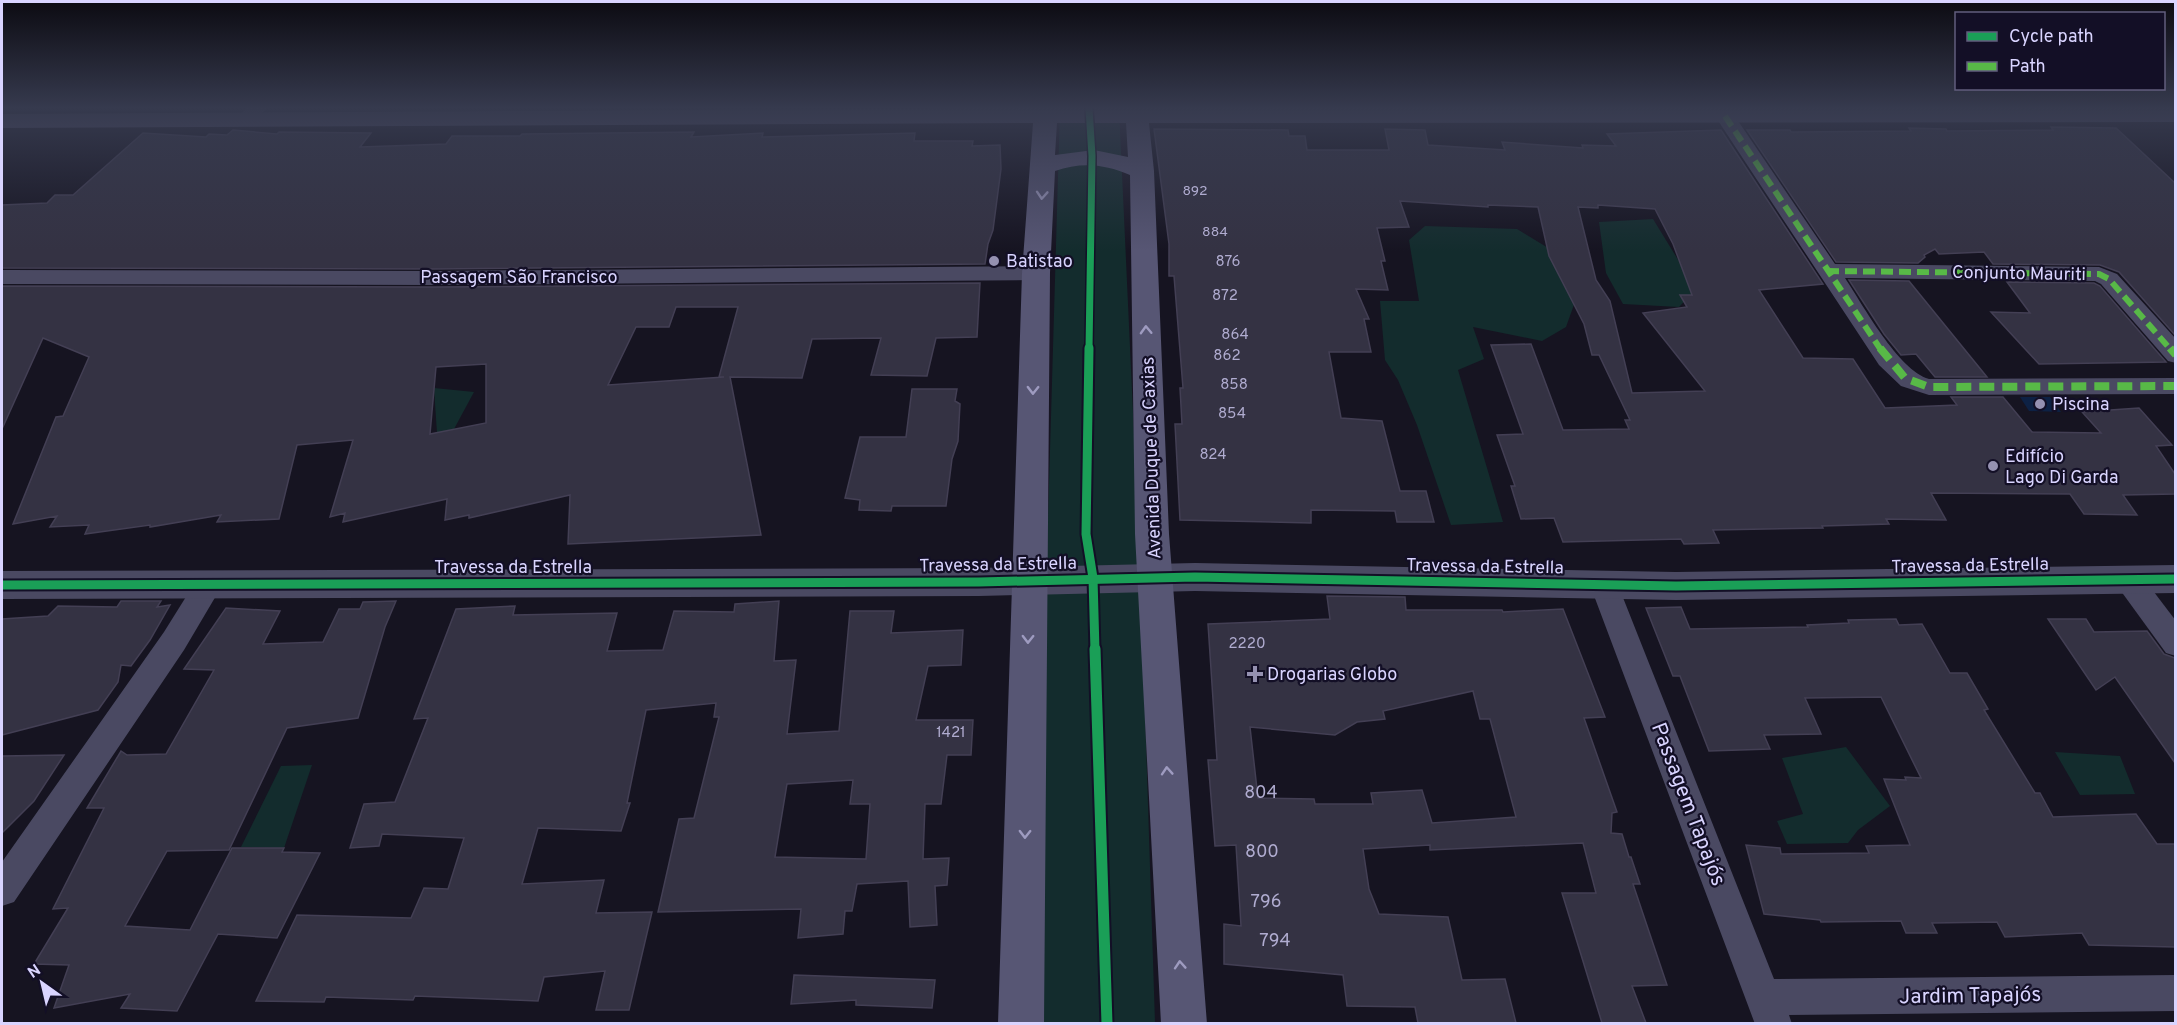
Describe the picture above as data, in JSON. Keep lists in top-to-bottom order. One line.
{"streets":{"main road":["Avenida Duque de Caxias"],"street":["Conjunto Mauriti","Passagem São Francisco","Travessa da Estrella","Passagem Tapajós","Jardim Tapajós"]},"crossings":[["Avenida Duque de Caxias","Travessa da Estrella"],["Travessa da Estrella","Passagem Tapajós"],["Passagem Tapajós","Jardim Tapajós"]],"places":{"other":["Batistao","Piscina","Edifício Lago Di Garda"],"health":["Drogarias Globo"]},"house_numbers":["892","884","876","872","864","862","858","854","824","2220","1421","804","800","796","794"],"legend":["Cycle path","Path"],"north":"top left"}
